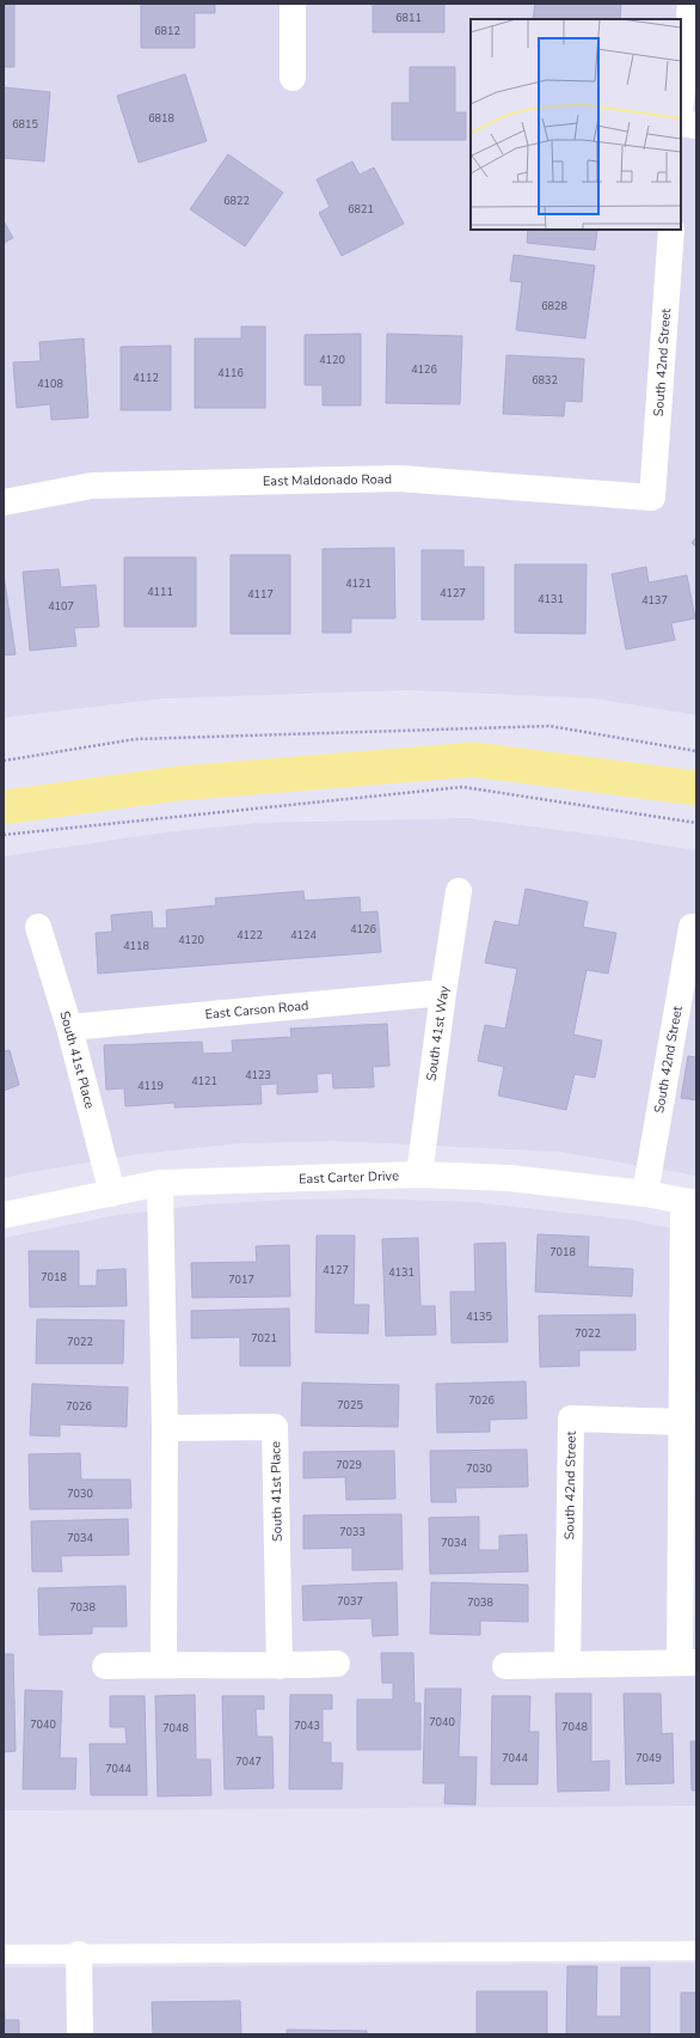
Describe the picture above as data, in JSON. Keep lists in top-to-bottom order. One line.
{"streets":{"street":["South 42nd Street","East Maldonado Road","East Carson Road","South 41st Way","South 41st Place","East Carter Drive"]},"crossings":[["South 42nd Street","East Maldonado Road"],["South 42nd Street","East Carter Drive"],["East Carson Road","South 41st Way"],["East Carson Road","South 41st Place"],["South 41st Way","East Carter Drive"],["South 41st Place","East Carter Drive"]],"house_numbers":["6811","6812","6818","6815","6822","6821","6828","4120","4126","4116","4112","6832","4108","4121","4111","4127","4117","4131","4137","4107","4126","4122","4124","4120","4118","4123","4121","4119","7018","4127","4131","7018","7017","4135","7022","7021","7022","7026","7025","7026","7029","7030","7030","7033","7034","7034","7037","7038","7038","7040","7040","7043","7048","7048","7044","7049","7047","7044"]}
